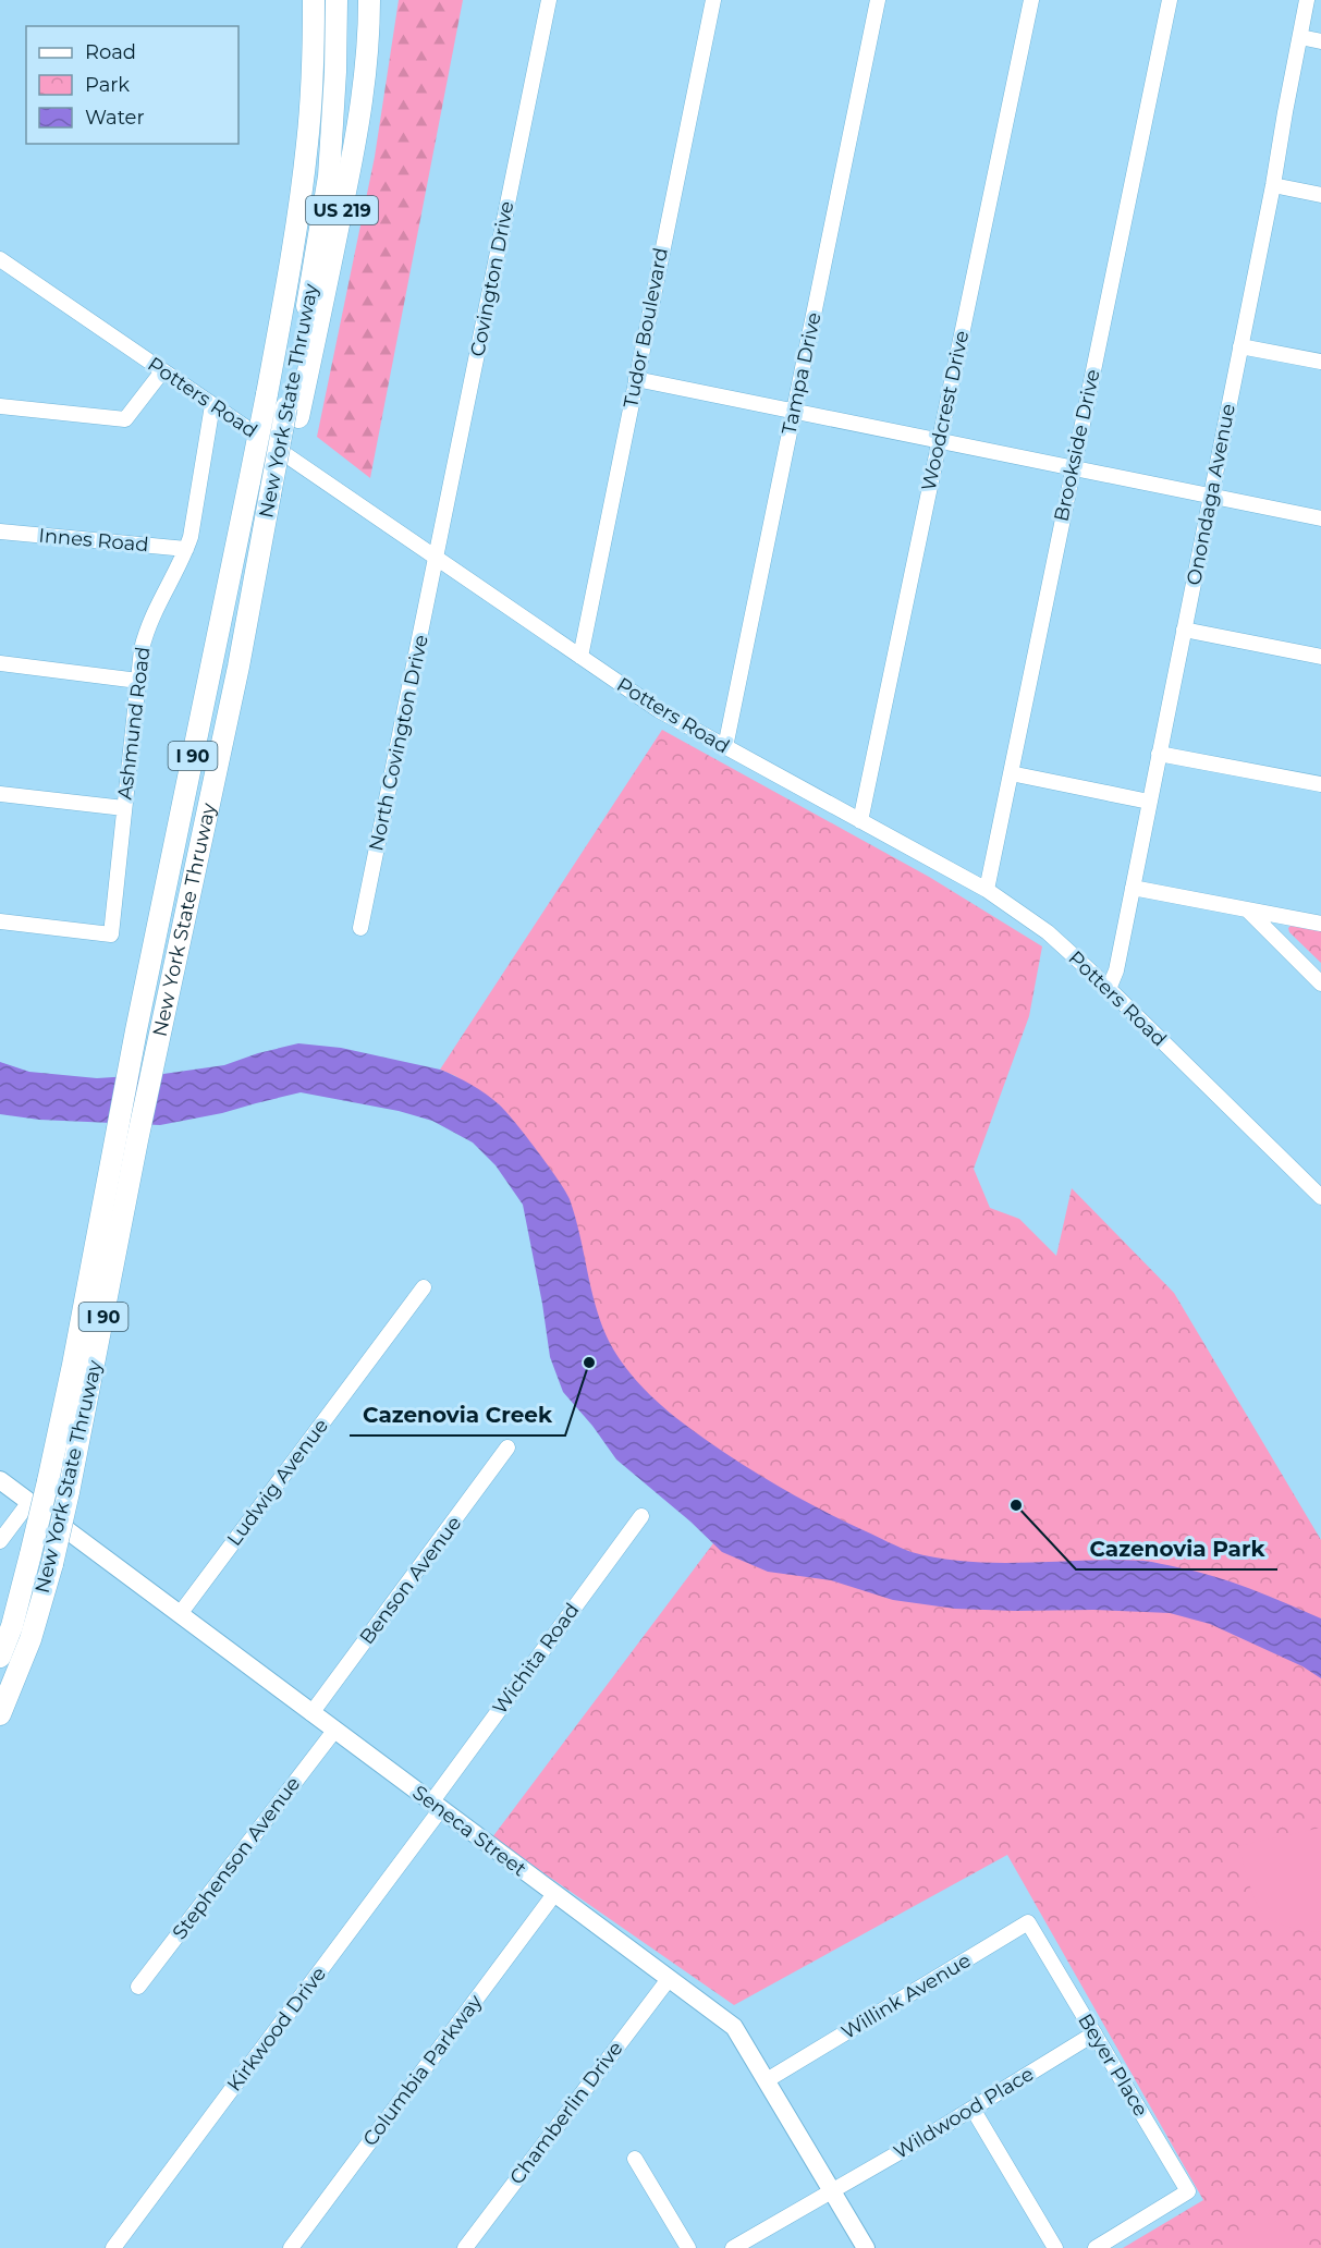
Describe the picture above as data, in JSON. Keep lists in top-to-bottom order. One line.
{"streets":{"highway":["US 219","New York State Thruway","I 90"],"main road":["Seneca Street"],"street":["Covington Drive","Tudor Boulevard","Tampa Drive","Potters Road","Woodcrest Drive","Brookside Drive","Onondaga Avenue","Innes Road","Ashmund Road","North Covington Drive","Ludwig Avenue","Benson Avenue","Wichita Road","Stephenson Avenue","Willink Avenue","Kirkwood Drive","Beyer Place","Columbia Parkway","Chamberlin Drive","Wildwood Place"]},"crossings":[["US 219","New York State Thruway"],["Covington Drive","Potters Road"],["Covington Drive","North Covington Drive"],["Tudor Boulevard","Potters Road"],["Tampa Drive","Potters Road"],["Potters Road","Woodcrest Drive"],["Potters Road","Brookside Drive"],["Potters Road","Onondaga Avenue"],["Potters Road","Ashmund Road"],["Potters Road","North Covington Drive"],["Innes Road","Ashmund Road"],["Ludwig Avenue","Seneca Street"],["Benson Avenue","Seneca Street"],["Wichita Road","Seneca Street"],["Wichita Road","Kirkwood Drive"],["Seneca Street","Stephenson Avenue"],["Seneca Street","Willink Avenue"],["Seneca Street","Kirkwood Drive"],["Seneca Street","Columbia Parkway"],["Seneca Street","Chamberlin Drive"],["Seneca Street","Wildwood Place"],["Willink Avenue","Beyer Place"],["Beyer Place","Wildwood Place"]],"places":["Cazenovia Creek","Cazenovia Park"],"legend":["Road","Park","Water"]}
